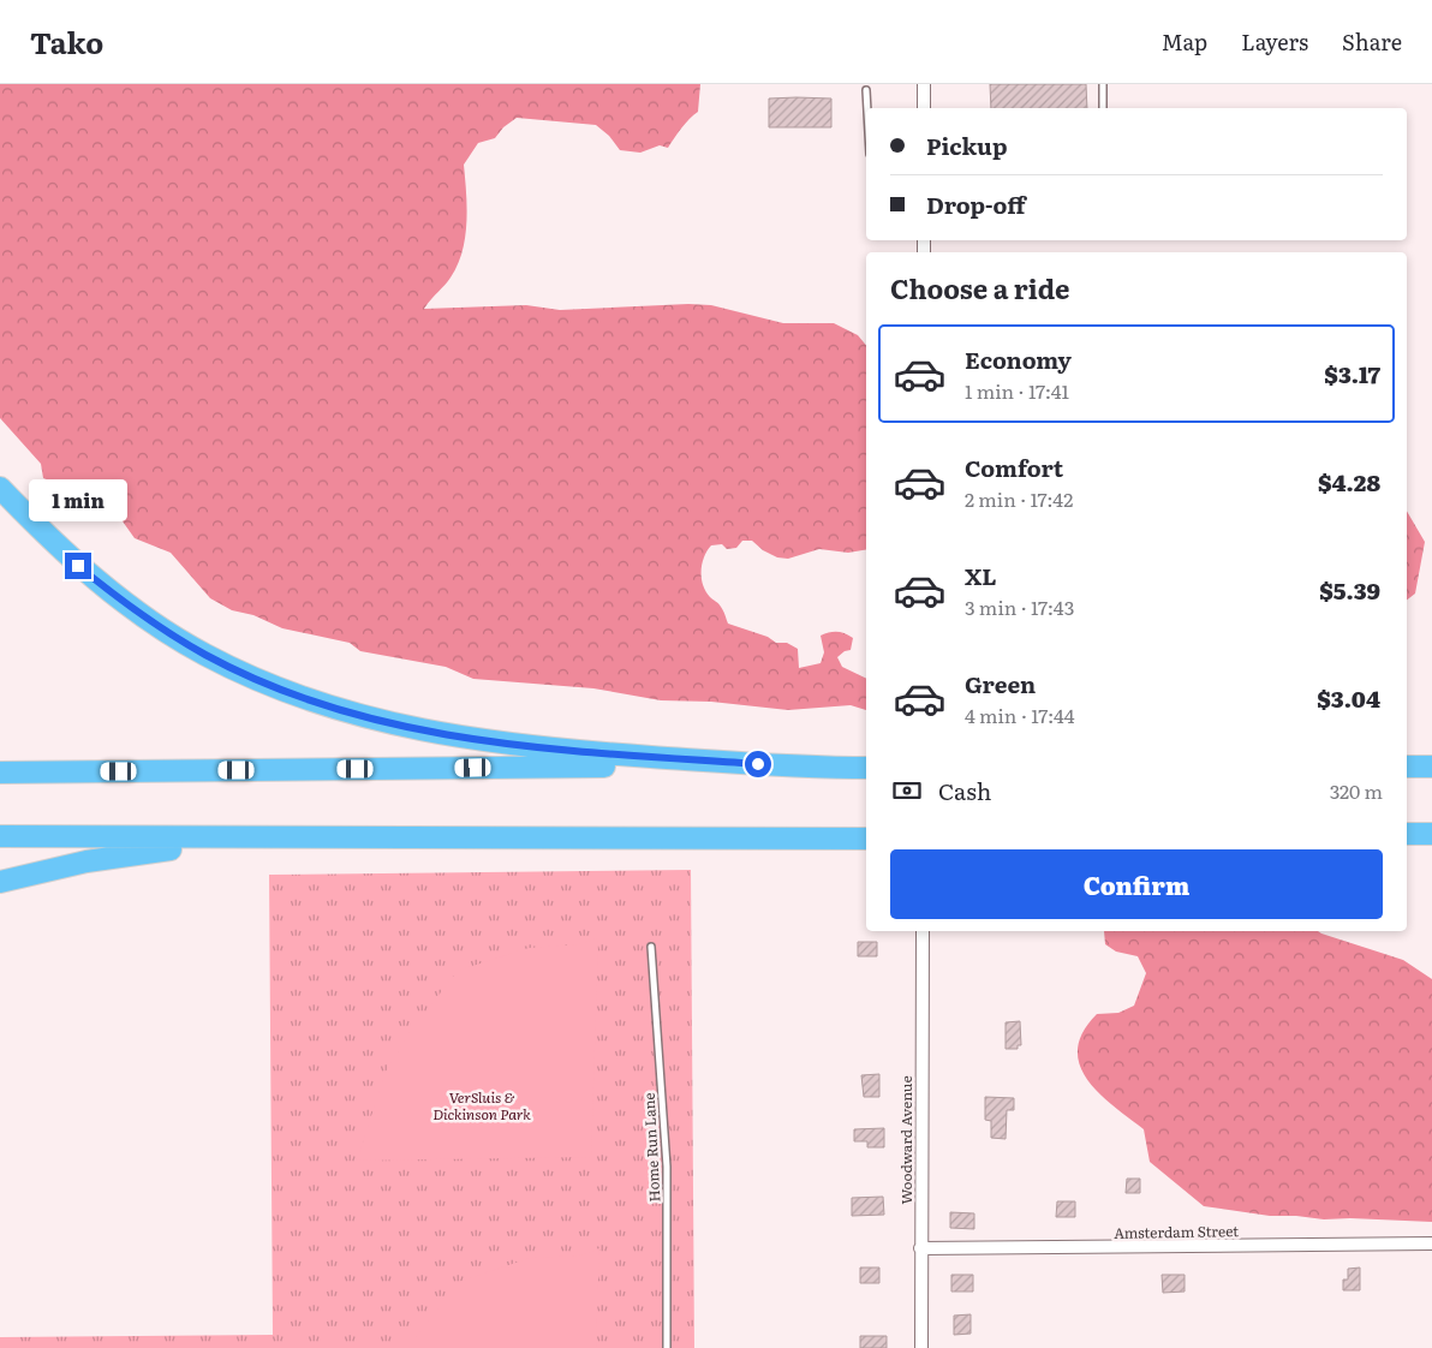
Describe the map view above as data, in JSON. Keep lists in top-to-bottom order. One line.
{"streets":{"street":["Woodward Avenue","Amsterdam Street"],"lane":["Home Run Lane"]},"crossings":[["Woodward Avenue","Amsterdam Street"]],"parks":["VerSluis & Dickinson Park"],"page":{"header":"Tako","nav":["Map","Layers","Share"],"banner":["Pickup","Drop-off"],"heading":"Choose a ride","list":[{"name":"Economy","note":"1 min · 17:41","value":"$3.17"},{"name":"Comfort","note":"2 min · 17:42","value":"$4.28"},{"name":"XL","note":"3 min · 17:43","value":"$5.39"},{"name":"Green","note":"4 min · 17:44","value":"$3.04"}],"bubble":"1 min","pay":["Cash","320 m"],"buttons":"Confirm"}}
